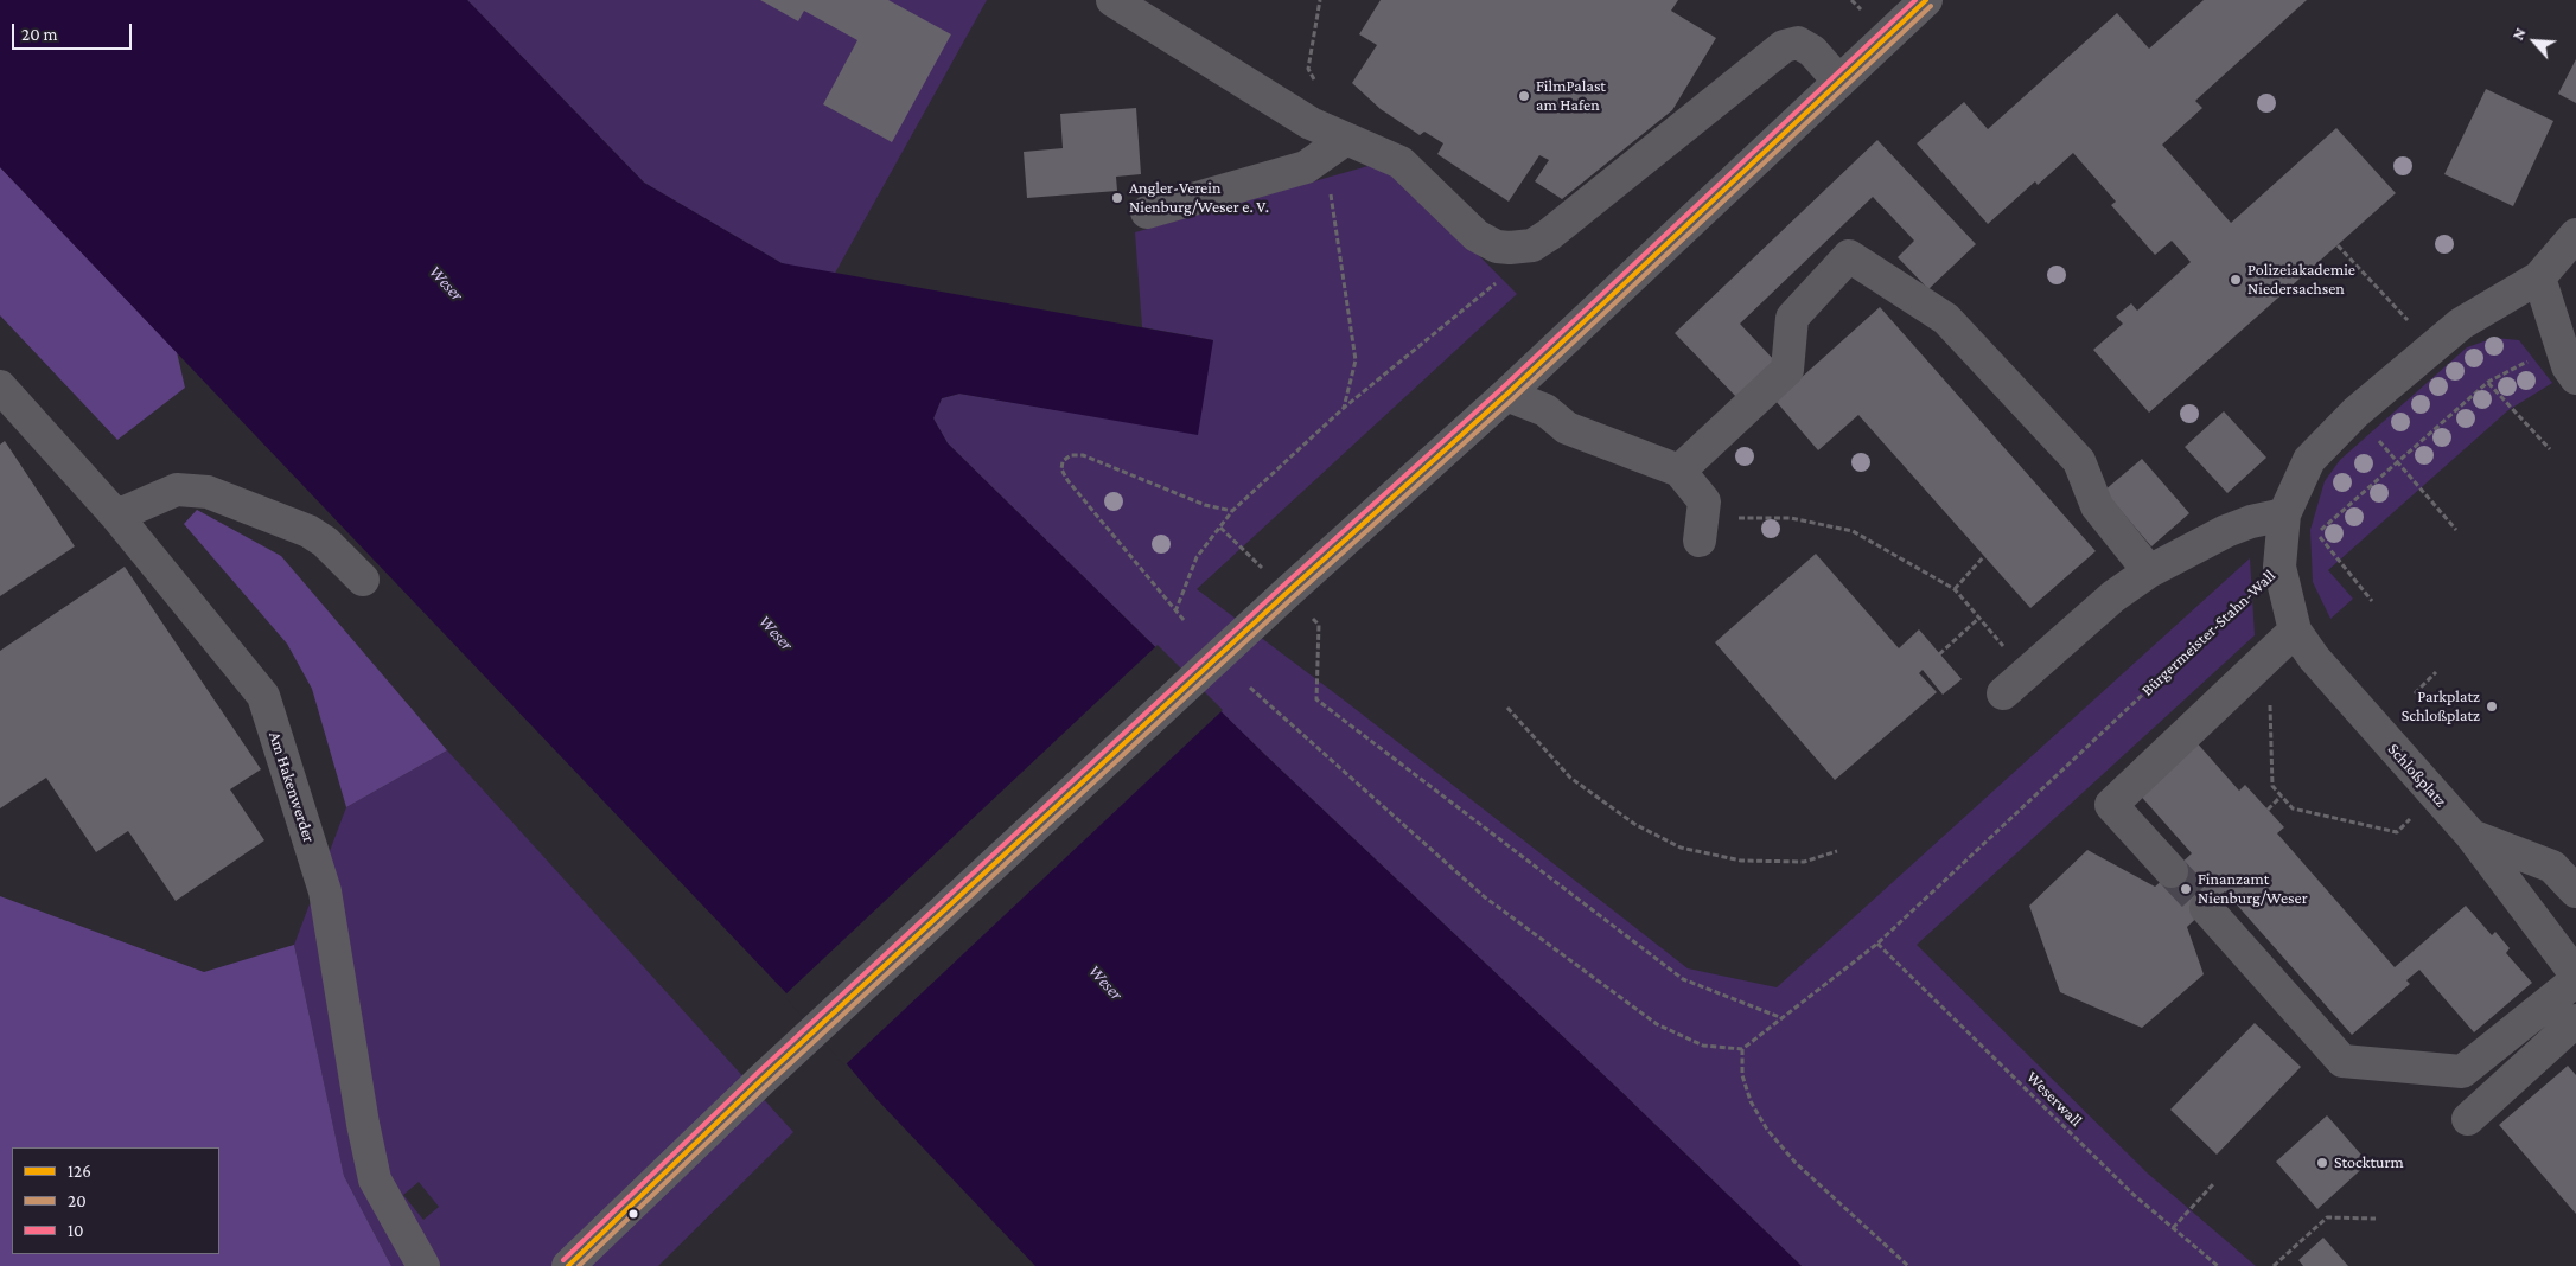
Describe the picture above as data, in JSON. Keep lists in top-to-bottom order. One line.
{"streets":{"street":["Bürgermeister-Stahn-Wall","Schloßplatz","Am Hakenwerder"],"path":["Weserwall"]},"crossings":[["Bürgermeister-Stahn-Wall","Schloßplatz"],["Bürgermeister-Stahn-Wall","Weserwall"]],"water":["Weser"],"places":["FilmPalast am Hafen","Angler-Verein Nienburg/Weser e. V.","Polizeiakademie Niedersachsen","Parkplatz Schloßplatz","Finanzamt Nienburg/Weser","Stockturm"],"lines":["transit line 126","transit line 10","transit line 20"],"legend":["126","20","10"],"scale_bar":"20 m","north":"top left"}
